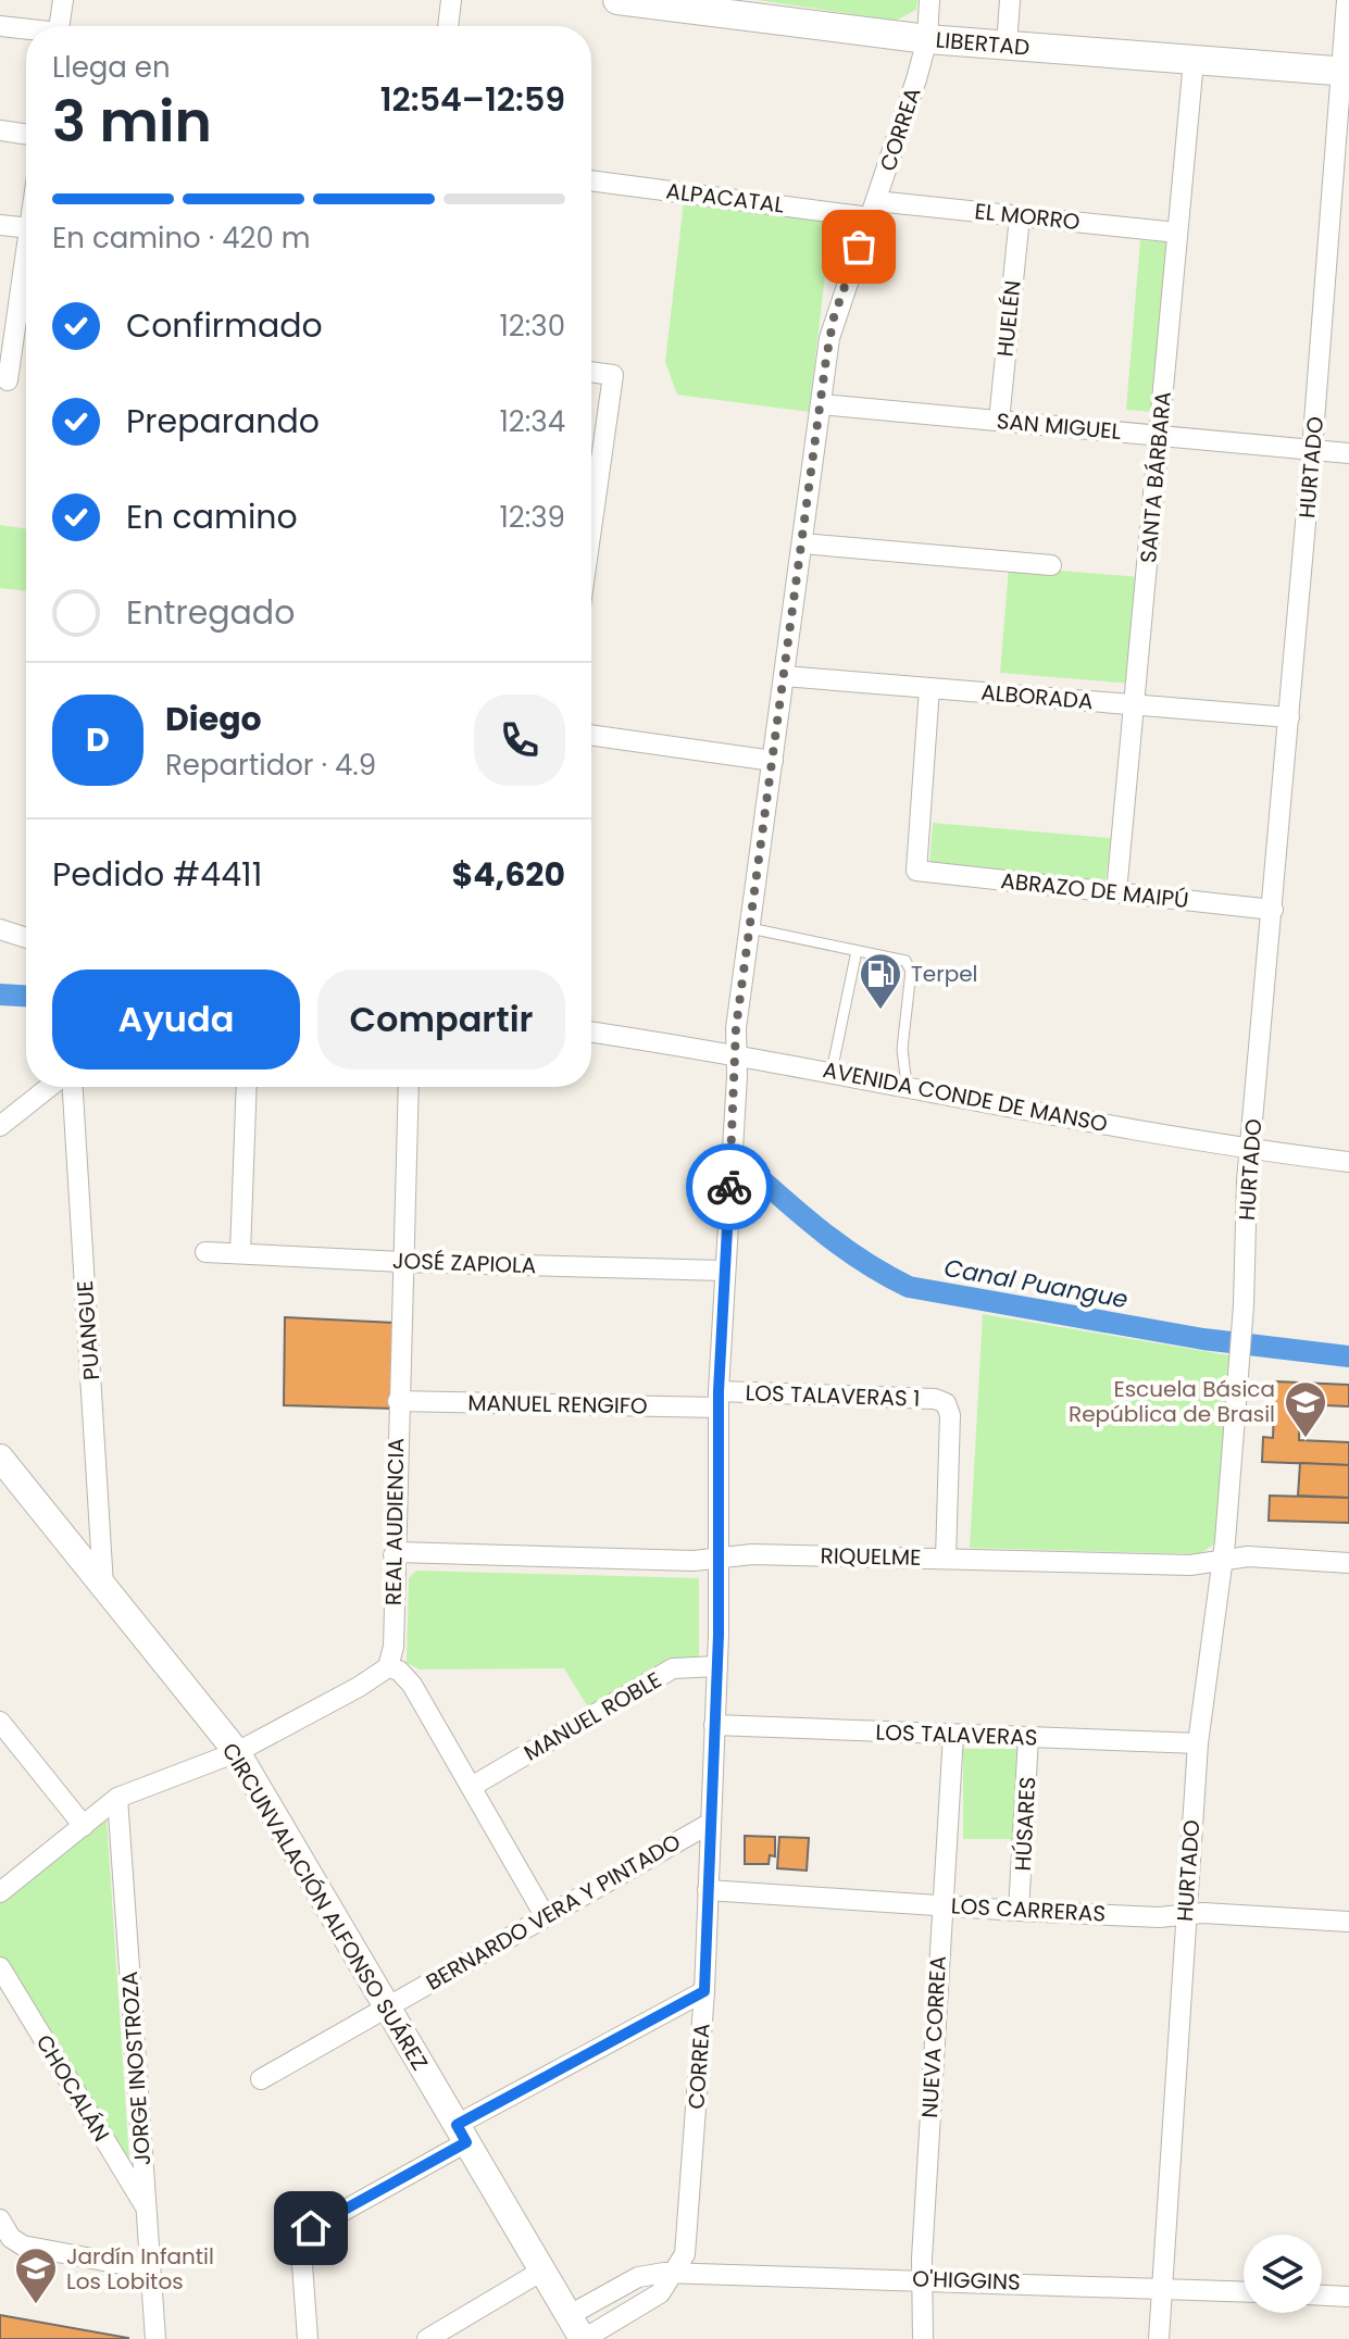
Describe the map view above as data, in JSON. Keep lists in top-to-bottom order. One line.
{"streets":{"main road":["LIBERTAD"],"street":["CORREA","ALPACATAL","EL MORRO","HUELÉN","SAN MIGUEL","HURTADO","SANTA BÁRBARA","ALBORADA","ABRAZO DE MAIPÚ","AVENIDA CONDE DE MANSO","JOSÉ ZAPIOLA","PUANGUE","LOS TALAVERAS 1","MANUEL RENGIFO","REAL AUDIENCIA","RIQUELME","MANUEL ROBLE","LOS TALAVERAS","HÚSARES","CIRCUNVALACIÓN ALFONSO SUÁREZ","LOS CARRERAS","BERNARDO VERA Y PINTADO","NUEVA CORREA","JORGE INOSTROZA","CHOCALÁN","O'HIGGINS"]},"crossings":[["LIBERTAD","CORREA"],["LIBERTAD","HURTADO"],["LIBERTAD","SANTA BÁRBARA"],["CORREA","ALPACATAL"],["CORREA","EL MORRO"],["CORREA","SAN MIGUEL"],["CORREA","ALBORADA"],["CORREA","AVENIDA CONDE DE MANSO"],["CORREA","JOSÉ ZAPIOLA"],["CORREA","LOS TALAVERAS 1"],["CORREA","MANUEL RENGIFO"],["CORREA","RIQUELME"],["CORREA","MANUEL ROBLE"],["CORREA","LOS TALAVERAS"],["CORREA","CIRCUNVALACIÓN ALFONSO SUÁREZ"],["CORREA","LOS CARRERAS"],["CORREA","BERNARDO VERA Y PINTADO"],["CORREA","O'HIGGINS"],["ALPACATAL","EL MORRO"],["EL MORRO","HUELÉN"],["EL MORRO","SANTA BÁRBARA"],["HUELÉN","SAN MIGUEL"],["SAN MIGUEL","HURTADO"],["SAN MIGUEL","SANTA BÁRBARA"],["HURTADO","ALBORADA"],["HURTADO","ABRAZO DE MAIPÚ"],["HURTADO","AVENIDA CONDE DE MANSO"],["HURTADO","RIQUELME"],["HURTADO","LOS TALAVERAS"],["HURTADO","LOS CARRERAS"],["HURTADO","O'HIGGINS"],["SANTA BÁRBARA","ALBORADA"],["SANTA BÁRBARA","ABRAZO DE MAIPÚ"],["ALBORADA","ABRAZO DE MAIPÚ"],["JOSÉ ZAPIOLA","REAL AUDIENCIA"],["PUANGUE","CIRCUNVALACIÓN ALFONSO SUÁREZ"],["LOS TALAVERAS 1","MANUEL RENGIFO"],["LOS TALAVERAS 1","RIQUELME"],["MANUEL RENGIFO","REAL AUDIENCIA"],["REAL AUDIENCIA","RIQUELME"],["LOS TALAVERAS","HÚSARES"],["LOS TALAVERAS","NUEVA CORREA"],["HÚSARES","LOS CARRERAS"],["CIRCUNVALACIÓN ALFONSO SUÁREZ","BERNARDO VERA Y PINTADO"],["LOS CARRERAS","NUEVA CORREA"],["NUEVA CORREA","O'HIGGINS"],["JORGE INOSTROZA","CHOCALÁN"]],"water":["Canal Puangue"],"places":{"fuel station":["Terpel"],"school or university":["Escuela Básica República de Brasil","Jardín Infantil Los Lobitos"]},"page":{"heading":["3 min","Llega en","12:54–12:59"],"panel":["Diego","Repartidor · 4.9","Pedido #4411","$4,620"],"bar":"En camino · 420 m","list":[["Confirmado","12:30"],["Preparando","12:34"],["En camino","12:39"],"Entregado"],"round":"D","buttons":["Ayuda","Compartir"]}}
